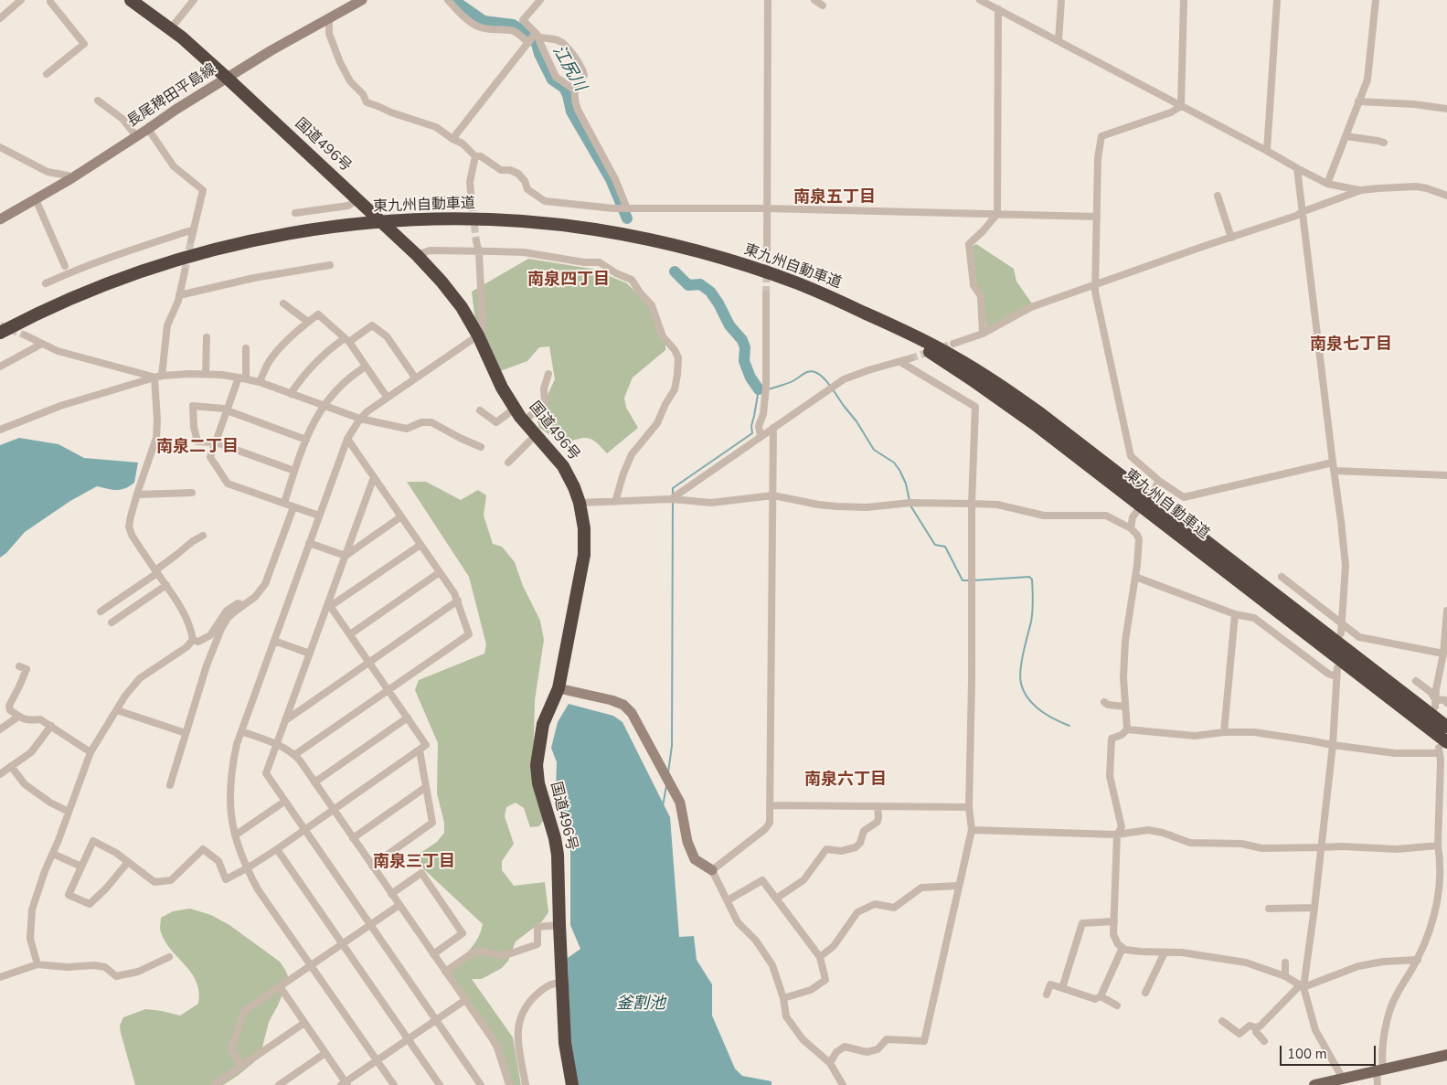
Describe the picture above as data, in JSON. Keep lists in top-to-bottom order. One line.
{"streets":{"highway":["国道496号","東九州自動車道"],"main road":["長尾稗田平島線"]},"crossings":[["長尾稗田平島線","国道496号"]],"districts":["南泉五丁目","南泉四丁目","南泉七丁目","南泉二丁目","南泉六丁目","南泉三丁目"],"water":["江尻川","釜割池"],"scale_bar":"100 m"}
